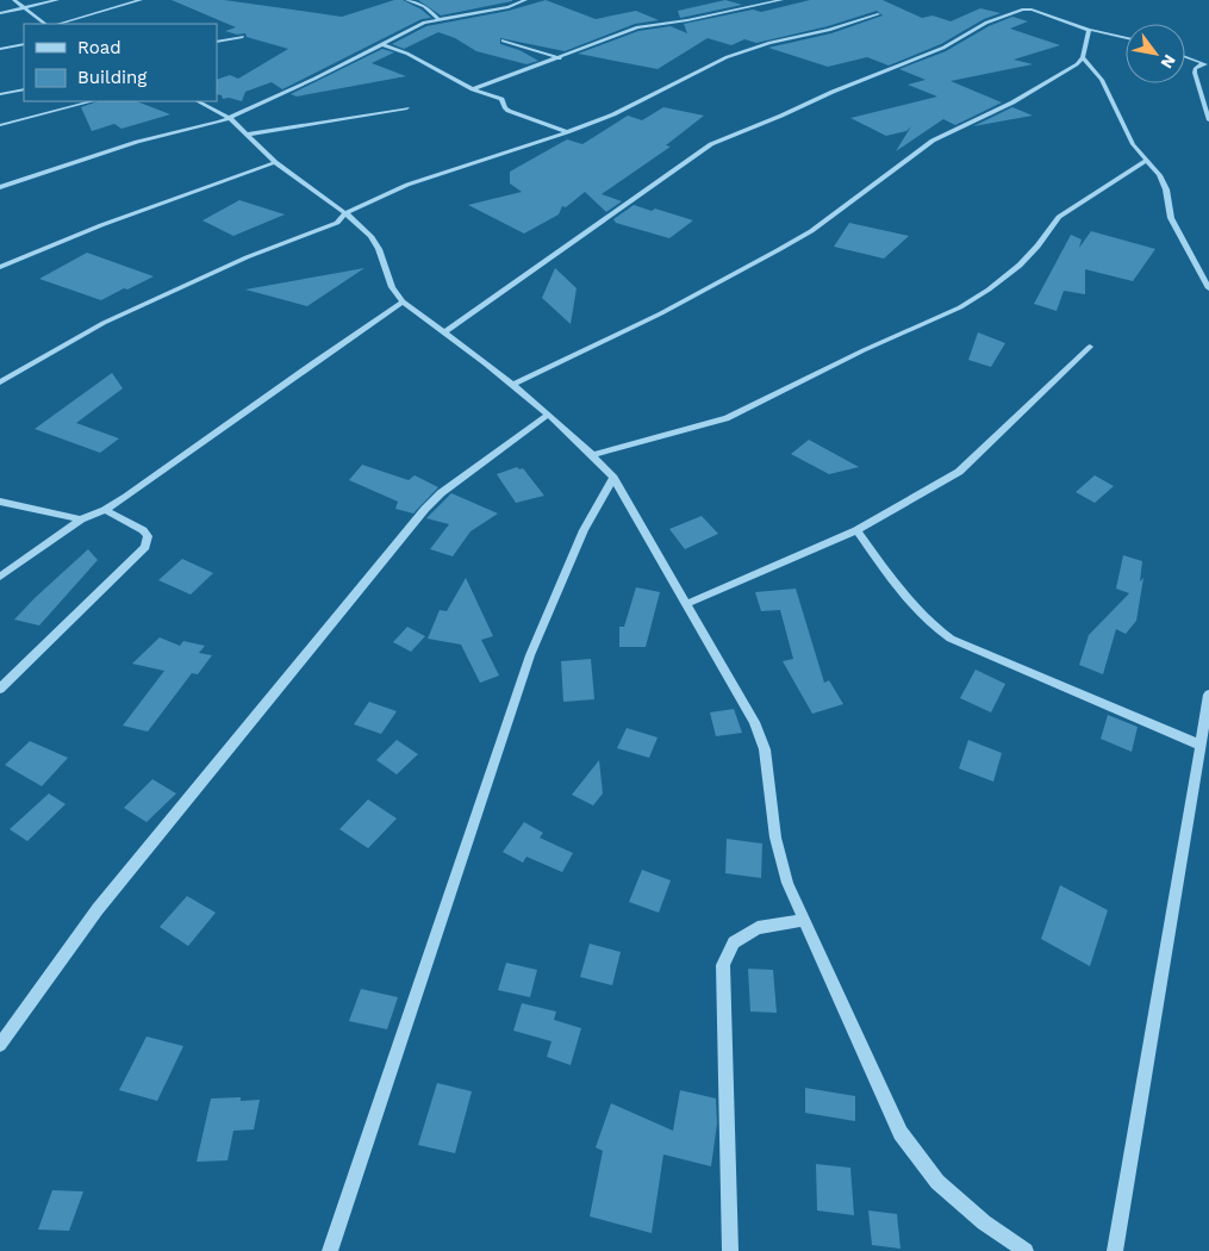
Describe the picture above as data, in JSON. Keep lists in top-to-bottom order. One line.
{"legend":["Road","Building"],"north":"bottom right"}
